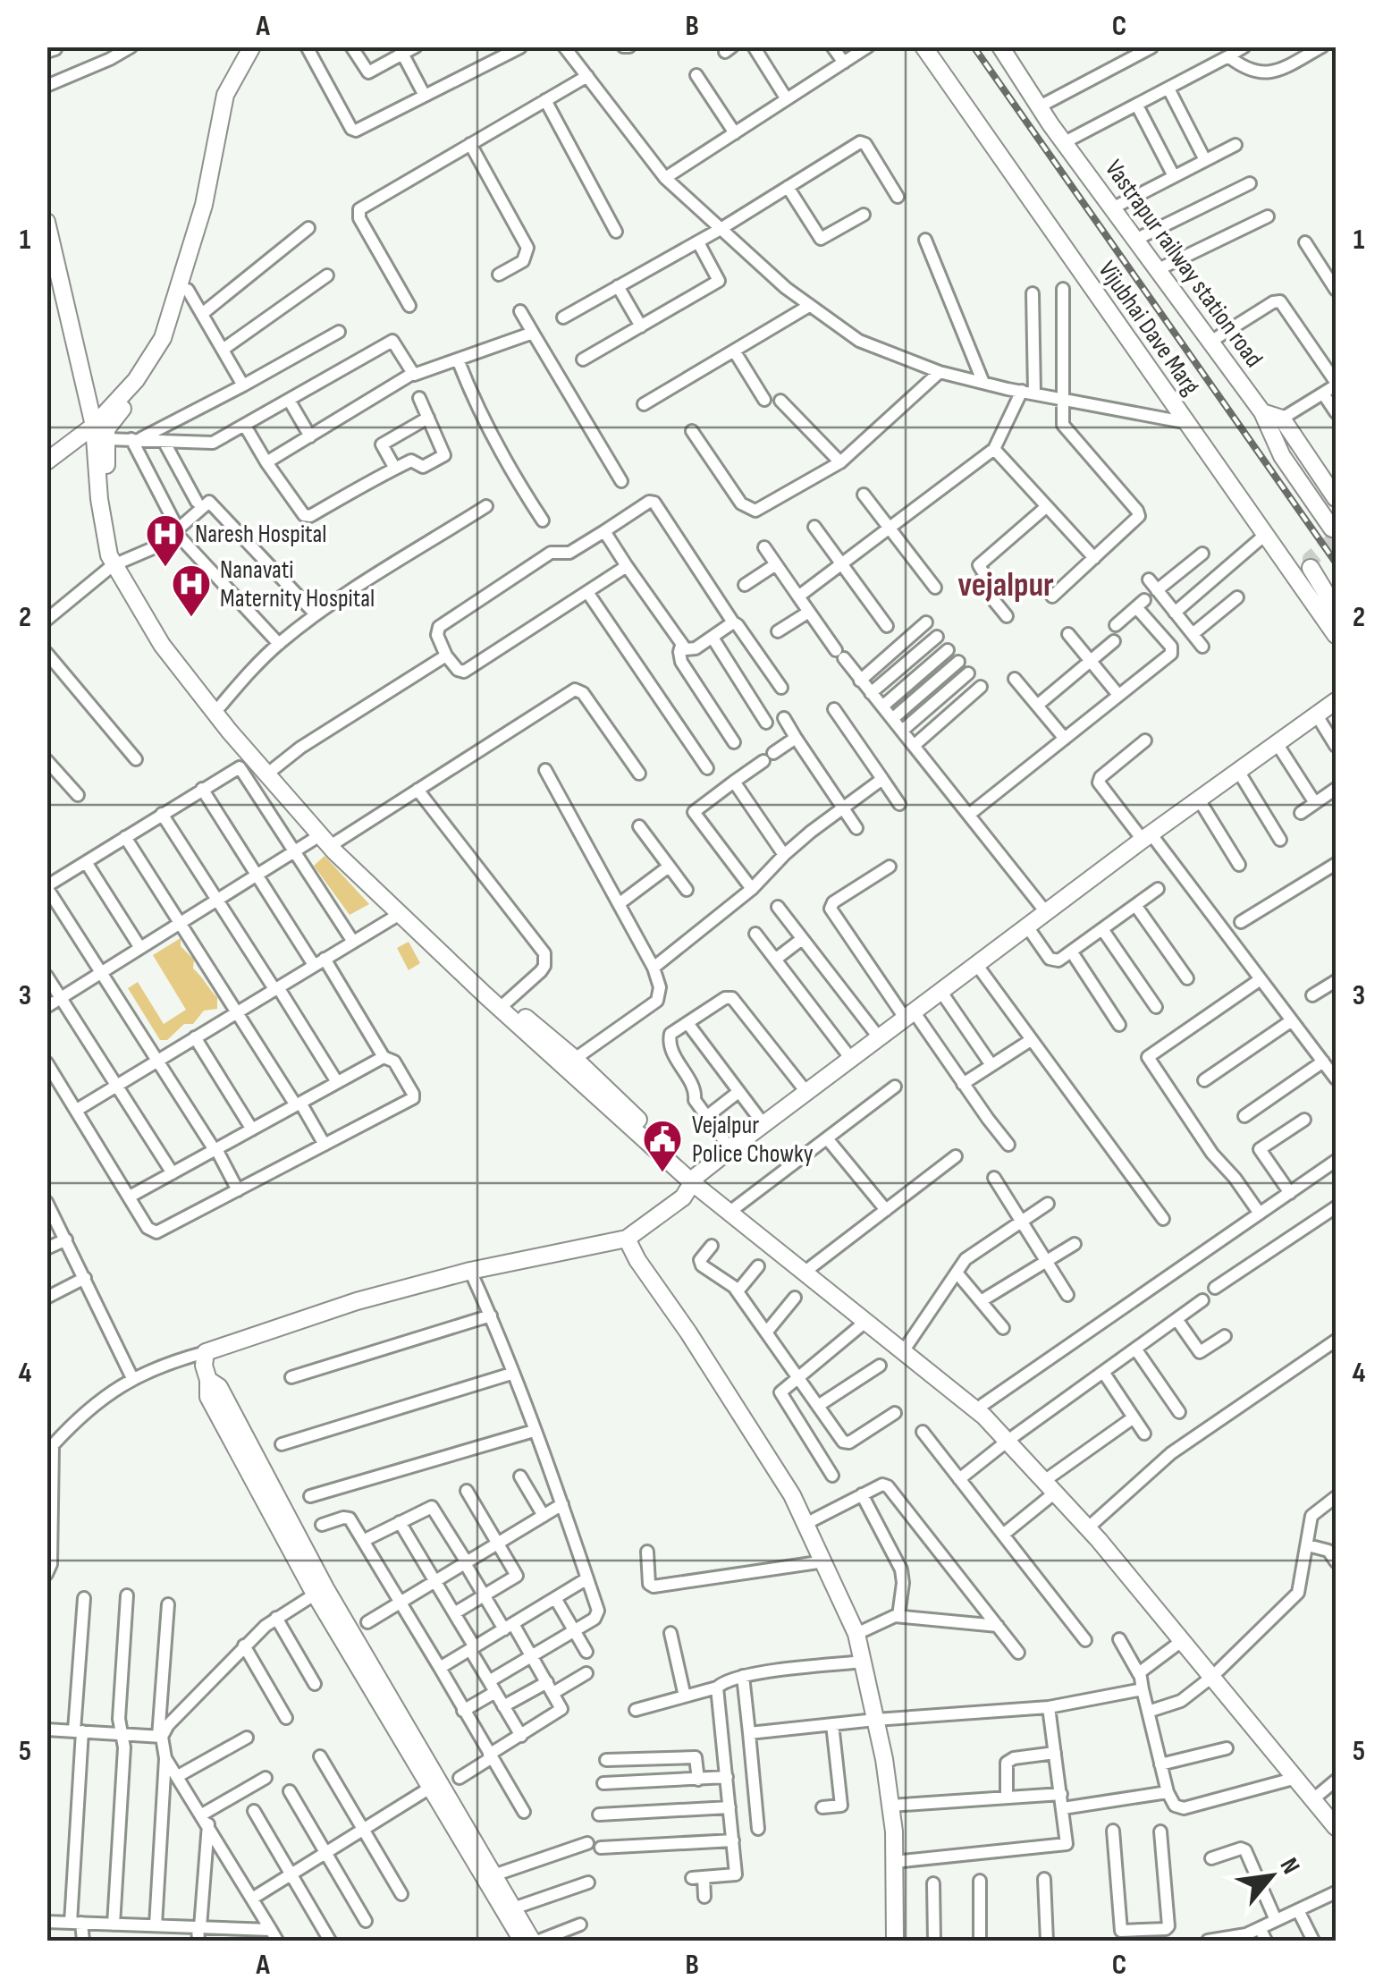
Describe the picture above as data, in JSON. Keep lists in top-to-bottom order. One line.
{"streets":{"street":["Vastrapur railway station road","Vijubhai Dave Marg"]},"districts":["vejalpur"],"places":{"hospital":["Naresh Hospital","Nanavati Maternity Hospital"],"public building":["Vejalpur Police Chowky"]},"north":"top right","grid":{"columns":["A","B","C"],"rows":["1","2","3","4","5"]}}
